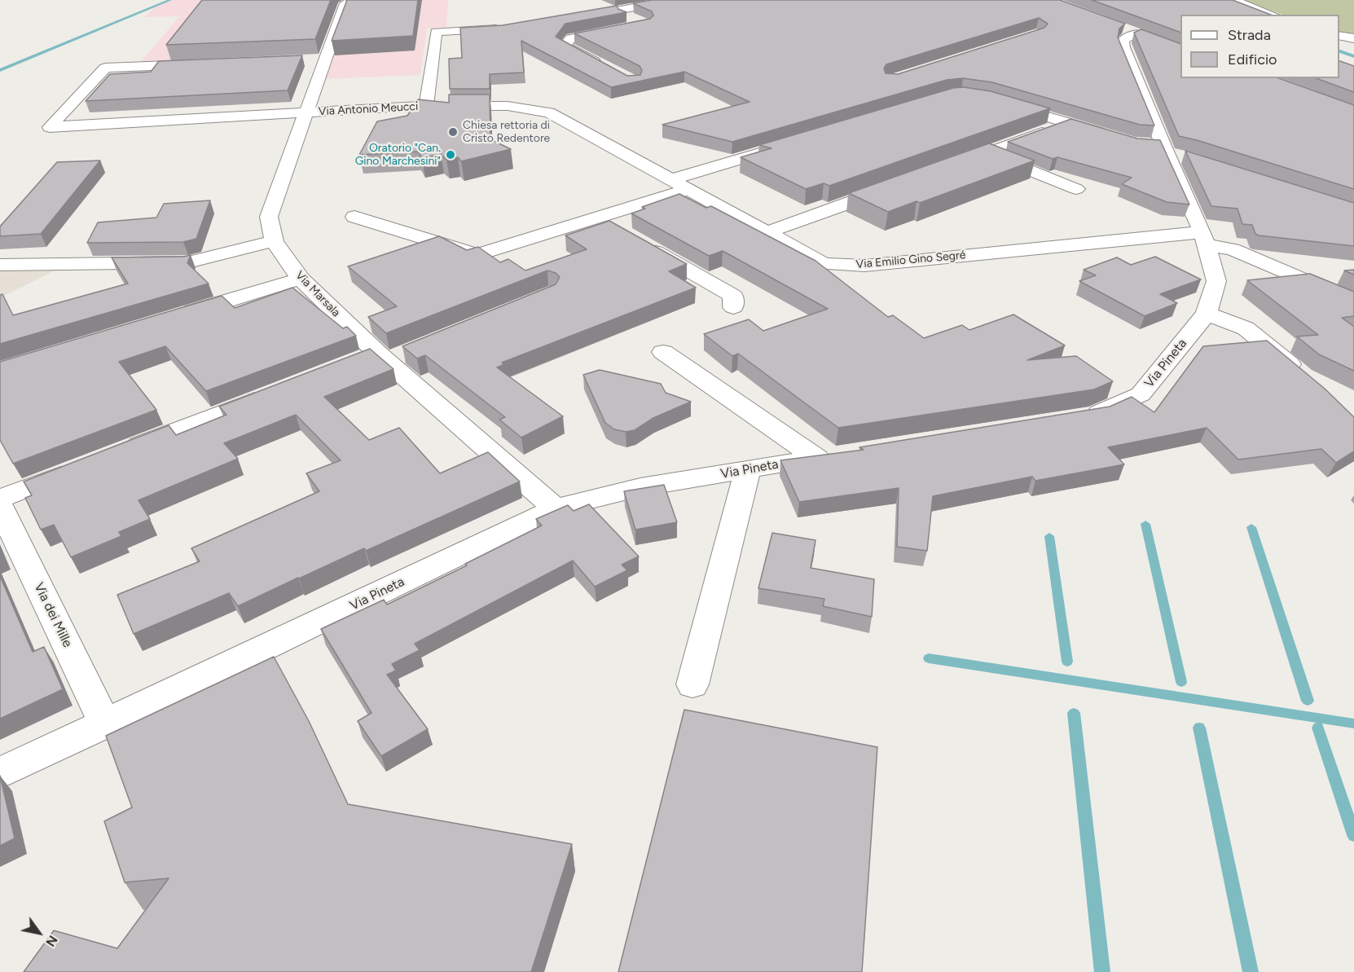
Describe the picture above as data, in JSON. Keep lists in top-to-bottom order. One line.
{"streets":{"street":["Via Antonio Meucci","Via Emilio Gino Segré","Via Marsala","Via Pineta","Via dei Mille"]},"crossings":[["Via Antonio Meucci","Via Emilio Gino Segré"],["Via Antonio Meucci","Via Marsala"],["Via Emilio Gino Segré","Via Pineta"],["Via Marsala","Via Pineta"],["Via Pineta","Via dei Mille"]],"places":["Chiesa rettoria di Cristo Redentore","Oratorio \"Can. Gino Marchesini\""],"legend":["Strada","Edificio"],"north":"bottom right"}
